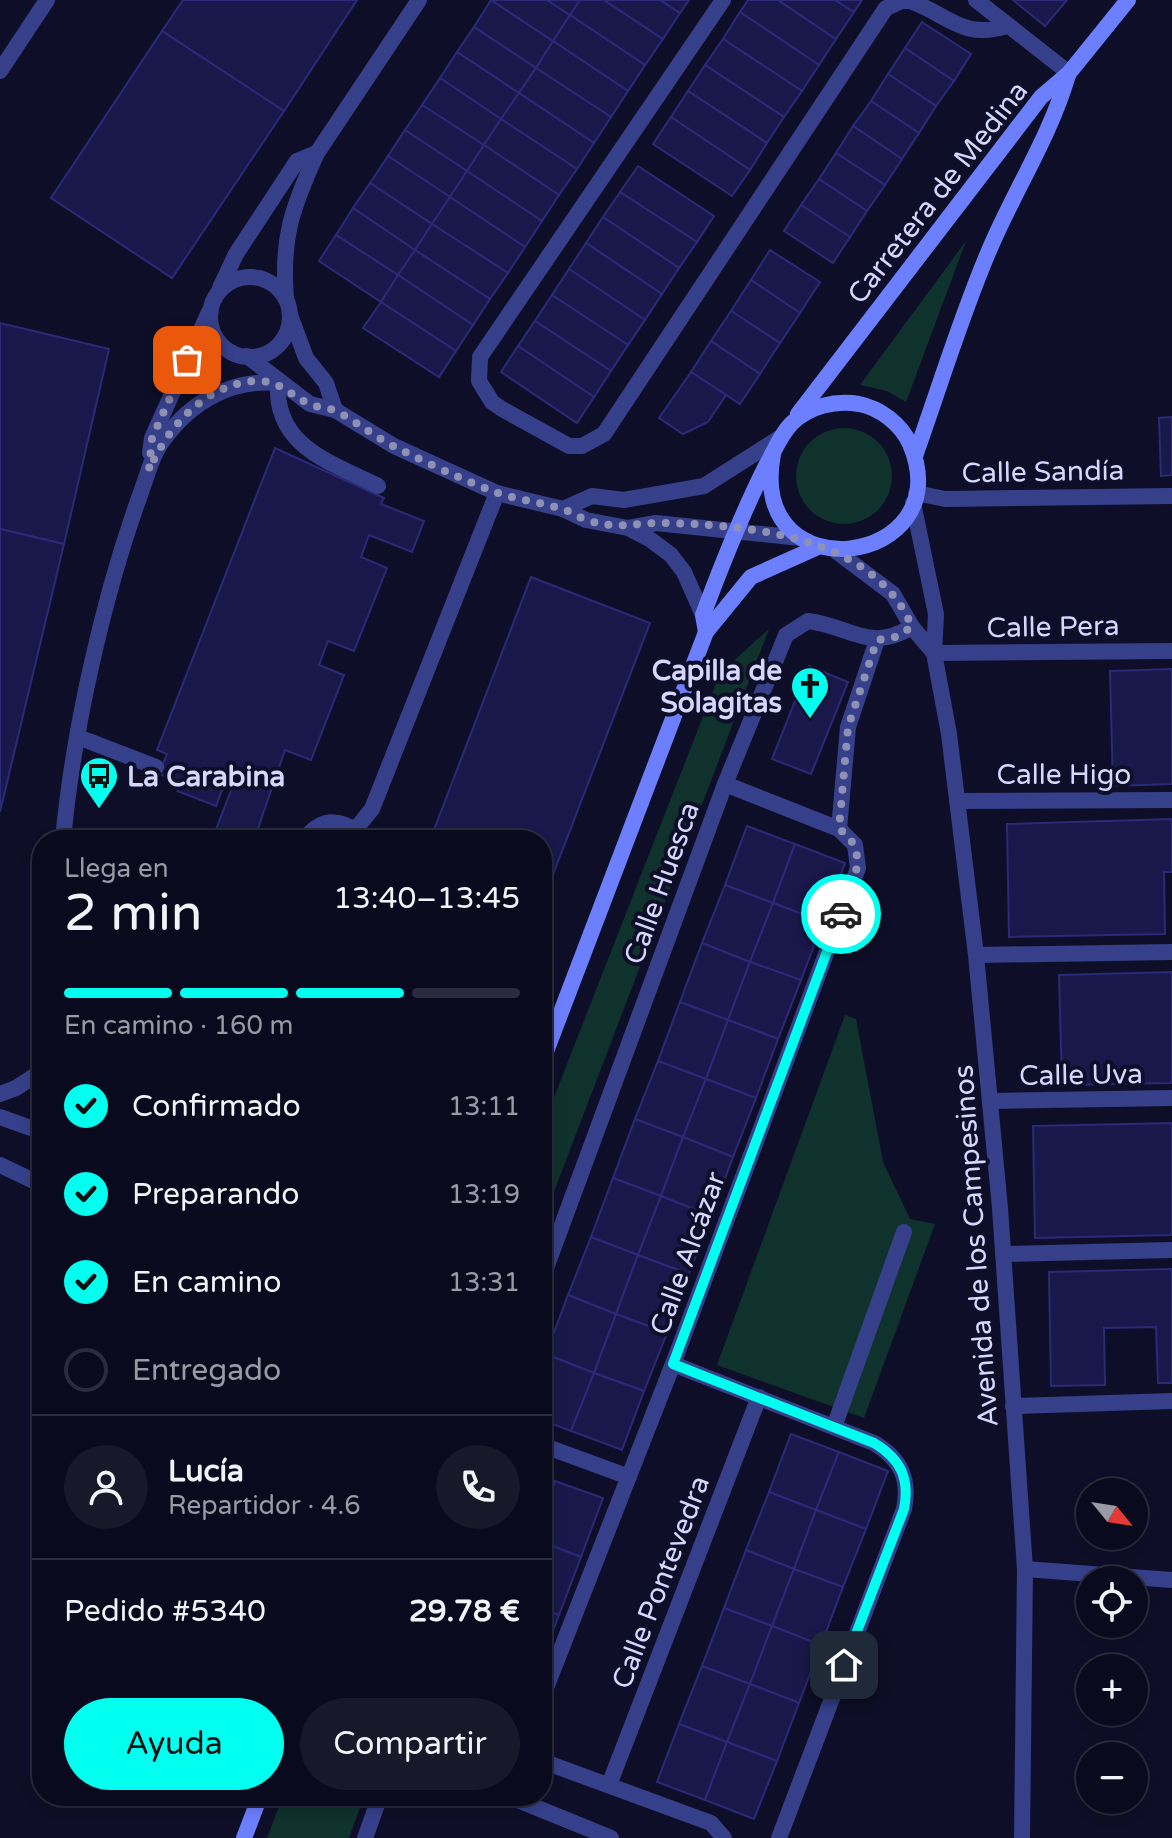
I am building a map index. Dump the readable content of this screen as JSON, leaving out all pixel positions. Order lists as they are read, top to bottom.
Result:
{
  "streets": {
    "main road": ["Carretera de Medina"],
    "street": [
      "Calle Sandía",
      "Calle Pera",
      "Calle Higo",
      "Calle Huesca",
      "Calle Uva",
      "Avenida de los Campesinos",
      "Calle Alcázar",
      "Calle Pontevedra"
    ]
  },
  "crossings": [
    ["Carretera de Medina", "Calle Sandía"],
    ["Carretera de Medina", "Avenida de los Campesinos"],
    ["Calle Sandía", "Avenida de los Campesinos"],
    ["Calle Pera", "Avenida de los Campesinos"],
    ["Calle Higo", "Avenida de los Campesinos"],
    ["Calle Uva", "Avenida de los Campesinos"]
  ],
  "places": {
    "church": ["Capilla de Solagitas"],
    "bus stop": ["La Carabina"]
  },
  "north": "bottom right",
  "page": {
    "heading": ["2 min", "Llega en", "13:40–13:45"],
    "panel": [
      "Lucía",
      "Repartidor · 4.6",
      "Pedido #5340",
      "29.78 €"
    ],
    "bar": "En camino · 160 m",
    "list": [
      ["Confirmado", "13:11"],
      ["Preparando", "13:19"],
      ["En camino", "13:31"],
      "Entregado"
    ],
    "map_buttons": ["+", "−"],
    "buttons": ["Ayuda", "Compartir"]
  }
}
